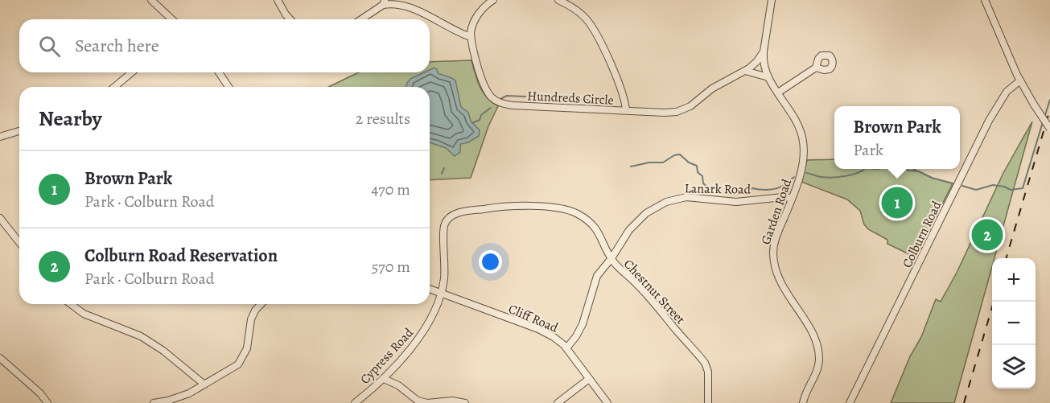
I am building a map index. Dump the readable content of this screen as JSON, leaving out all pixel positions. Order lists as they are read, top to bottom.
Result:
{
  "streets": {
    "street": [
      "Hundreds Circle",
      "Lanark Road",
      "Garden Road",
      "Colburn Road",
      "Chestnut Street",
      "Cliff Road",
      "Cypress Road"
    ]
  },
  "crossings": [
    ["Lanark Road", "Garden Road"],
    ["Lanark Road", "Chestnut Street"],
    ["Lanark Road", "Cypress Road"],
    ["Chestnut Street", "Cliff Road"],
    ["Chestnut Street", "Cypress Road"],
    ["Cliff Road", "Cypress Road"]
  ],
  "page": {
    "search": "Search here",
    "heading": ["Nearby", "2 results"],
    "popup": ["Brown Park", "Park"],
    "list": [
      {
        "mark": "1",
        "name": "Brown Park",
        "note": "Park · Colburn Road",
        "value": "470 m"
      },
      {
        "mark": "2",
        "name": "Colburn Road Reservation",
        "note": "Park · Colburn Road",
        "value": "570 m"
      }
    ],
    "pins": ["1", "2"],
    "map_buttons": ["+", "−"]
  }
}
